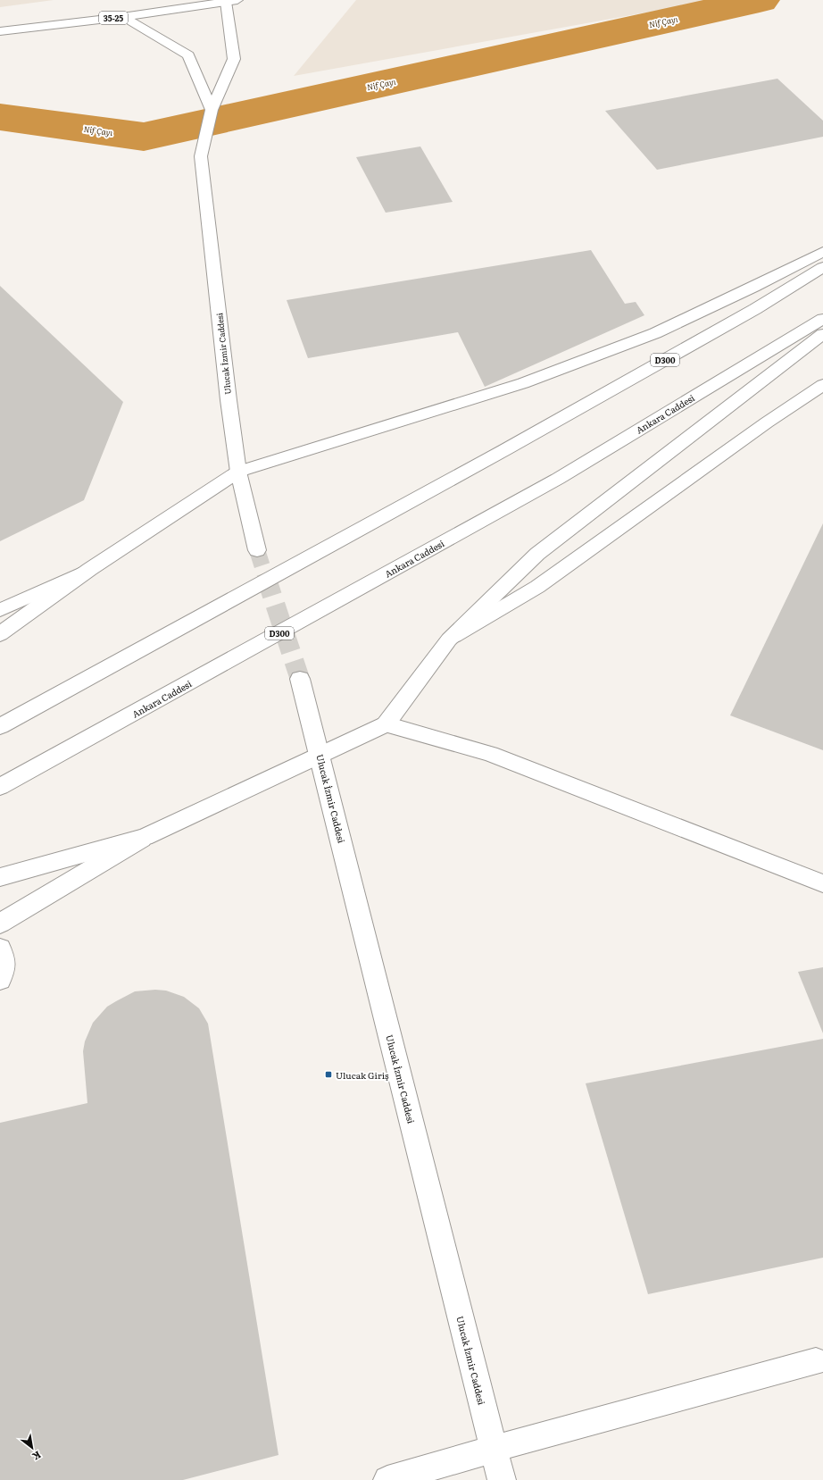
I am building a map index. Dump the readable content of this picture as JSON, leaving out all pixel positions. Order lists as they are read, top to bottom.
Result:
{
  "streets": {
    "main road": [
      "35-25",
      "Ulucak İzmir Caddesi",
      "D300",
      "Ankara Caddesi"
    ]
  },
  "crossings": [
    ["35-25", "Ulucak İzmir Caddesi"]
  ],
  "water": ["Nif Çayı"],
  "places": {
    "transit": ["Ulucak Giriş"]
  },
  "north": "bottom right"
}
